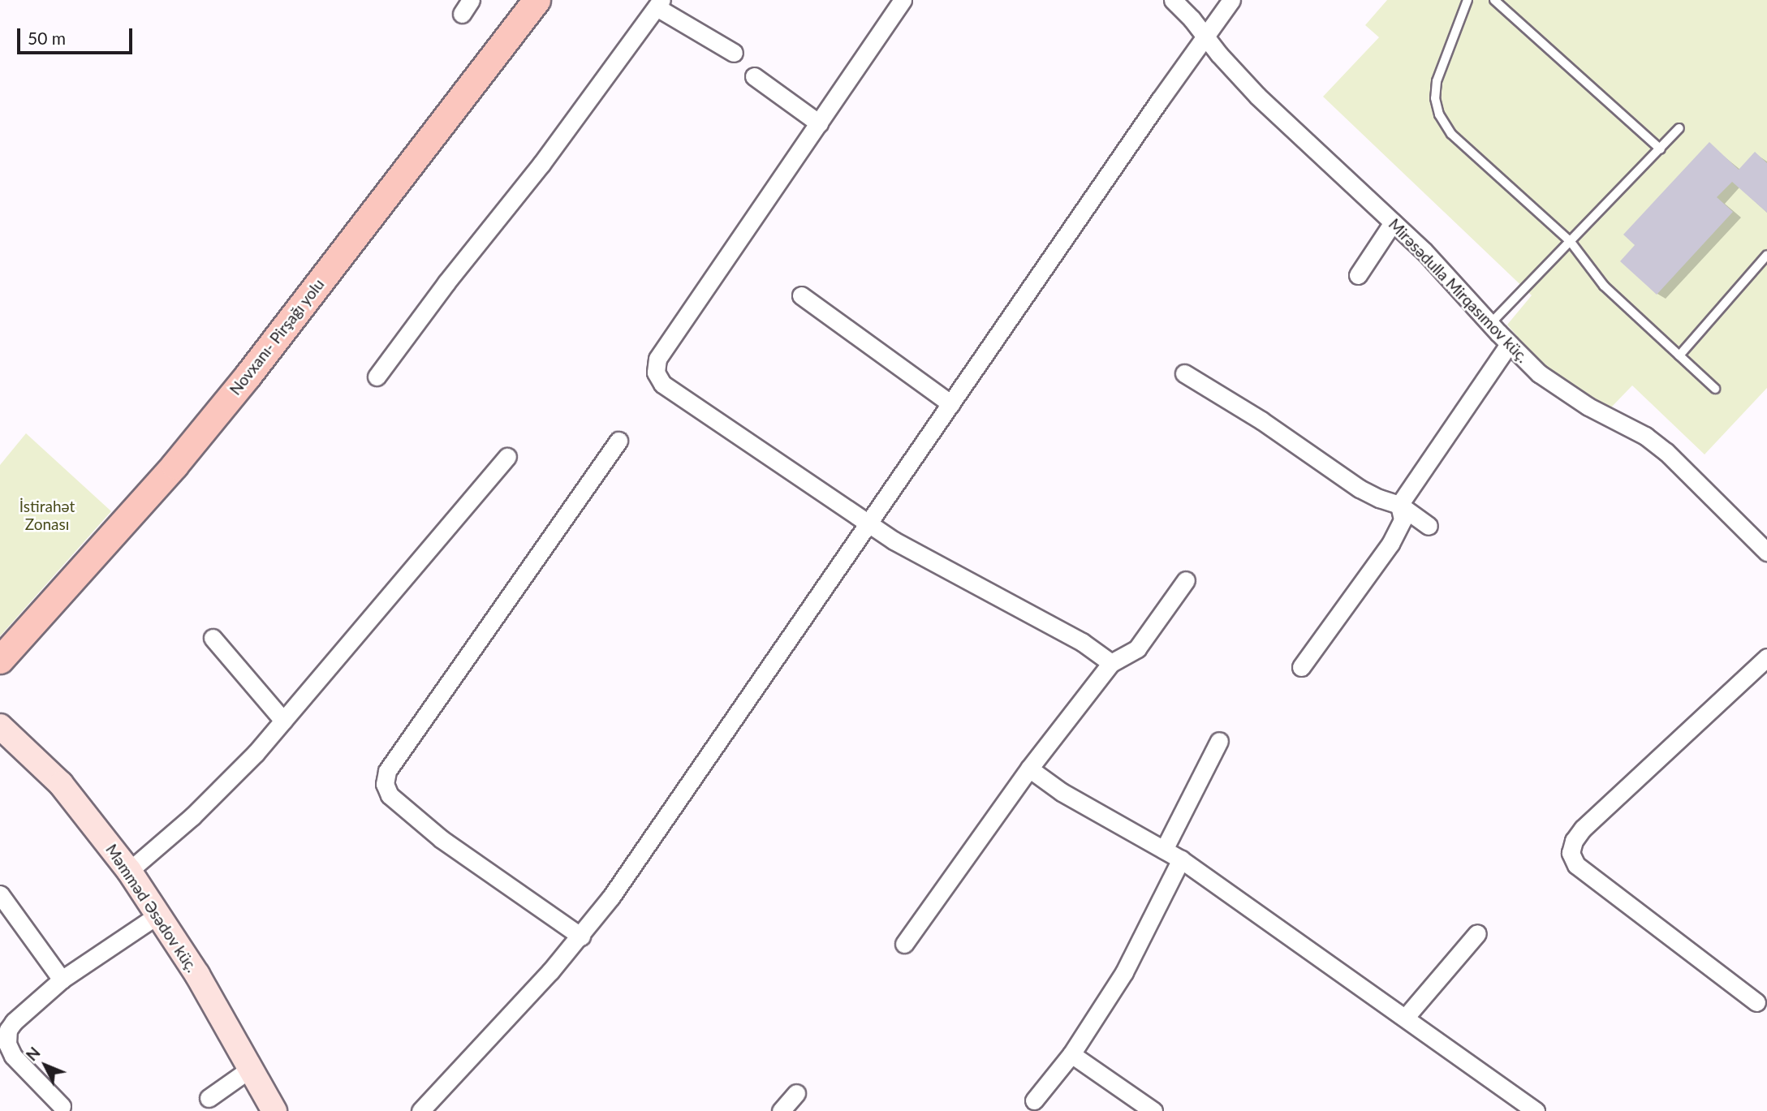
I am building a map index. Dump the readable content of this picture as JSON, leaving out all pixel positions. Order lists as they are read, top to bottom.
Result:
{
  "streets": {
    "main road": ["Novxanı- Pirşağı yolu"],
    "street": ["Mirəsədulla Mirqasımov küç.", "Məmməd Əsədov küç."]
  },
  "parks": ["İstirahət Zonası"],
  "scale_bar": "50 m",
  "north": "top left"
}
